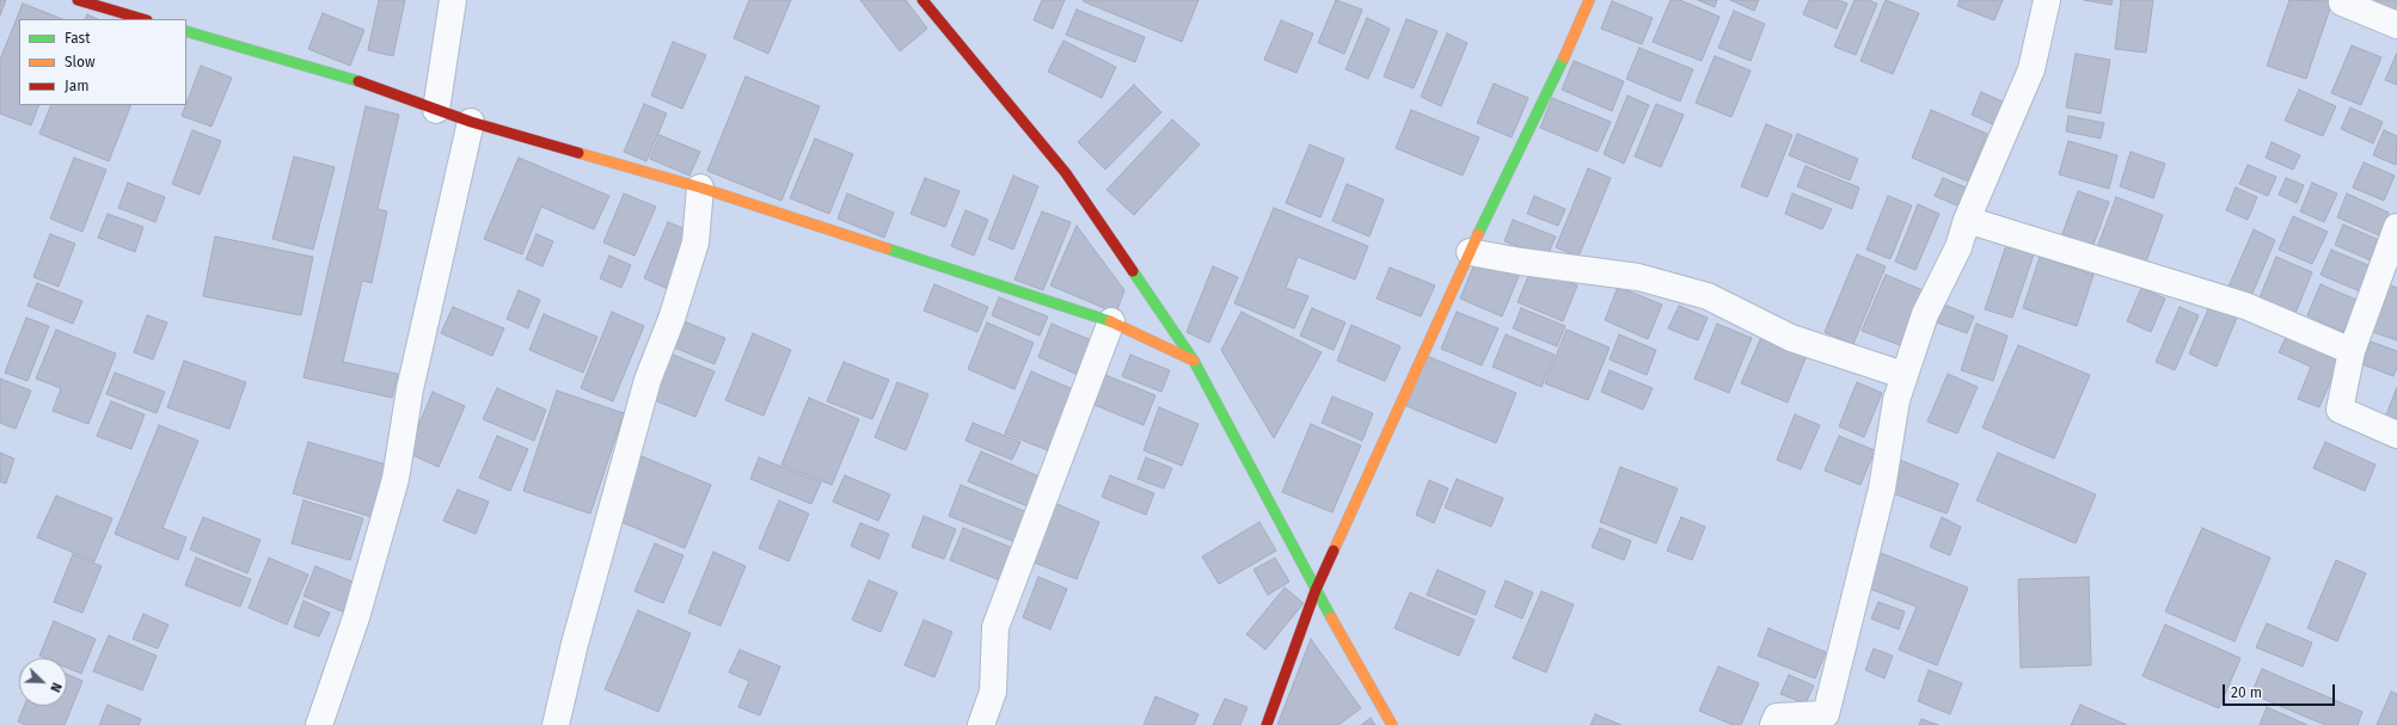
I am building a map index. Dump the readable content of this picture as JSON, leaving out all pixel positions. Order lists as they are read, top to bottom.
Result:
{
  "legend": ["Fast", "Slow", "Jam"],
  "scale_bar": "20 m",
  "north": "bottom right"
}
